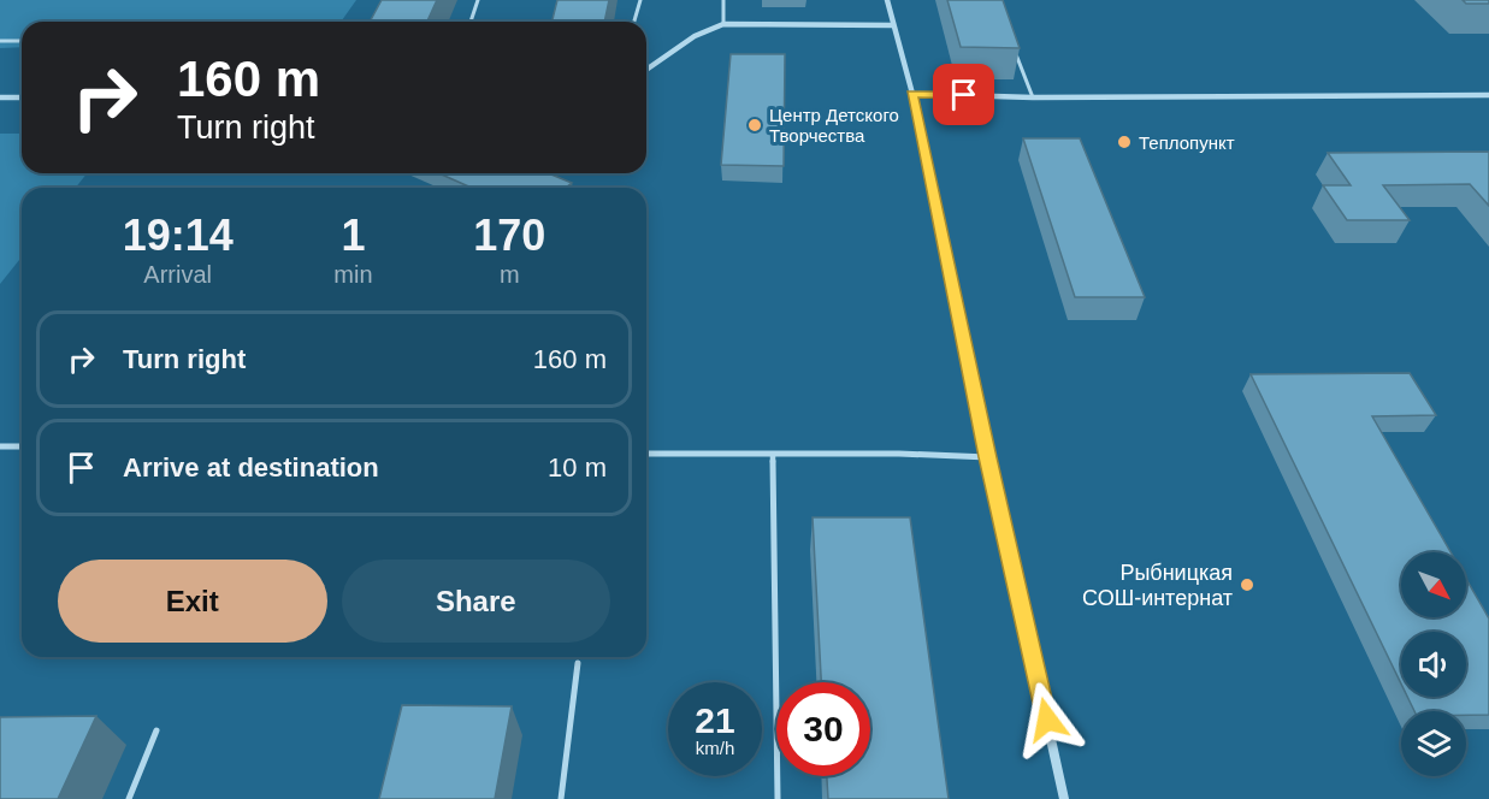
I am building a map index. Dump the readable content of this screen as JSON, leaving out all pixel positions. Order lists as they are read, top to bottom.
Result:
{
  "places": ["Центр Детского Творчества", "Теплопункт", "Рыбницкая СОШ-интернат"],
  "north": "bottom right",
  "page": {
    "turn": ["160 m", "Turn right"],
    "eta": [
      "19:14",
      "Arrival",
      "1",
      "min",
      "170",
      "m"
    ],
    "list": [
      {
        "name": "Turn right",
        "value": "160 m"
      },
      {
        "name": "Arrive at destination",
        "value": "10 m"
      }
    ],
    "buttons": ["Exit", "Share"],
    "speed": "21 km/h",
    "limit": "30"
  }
}
